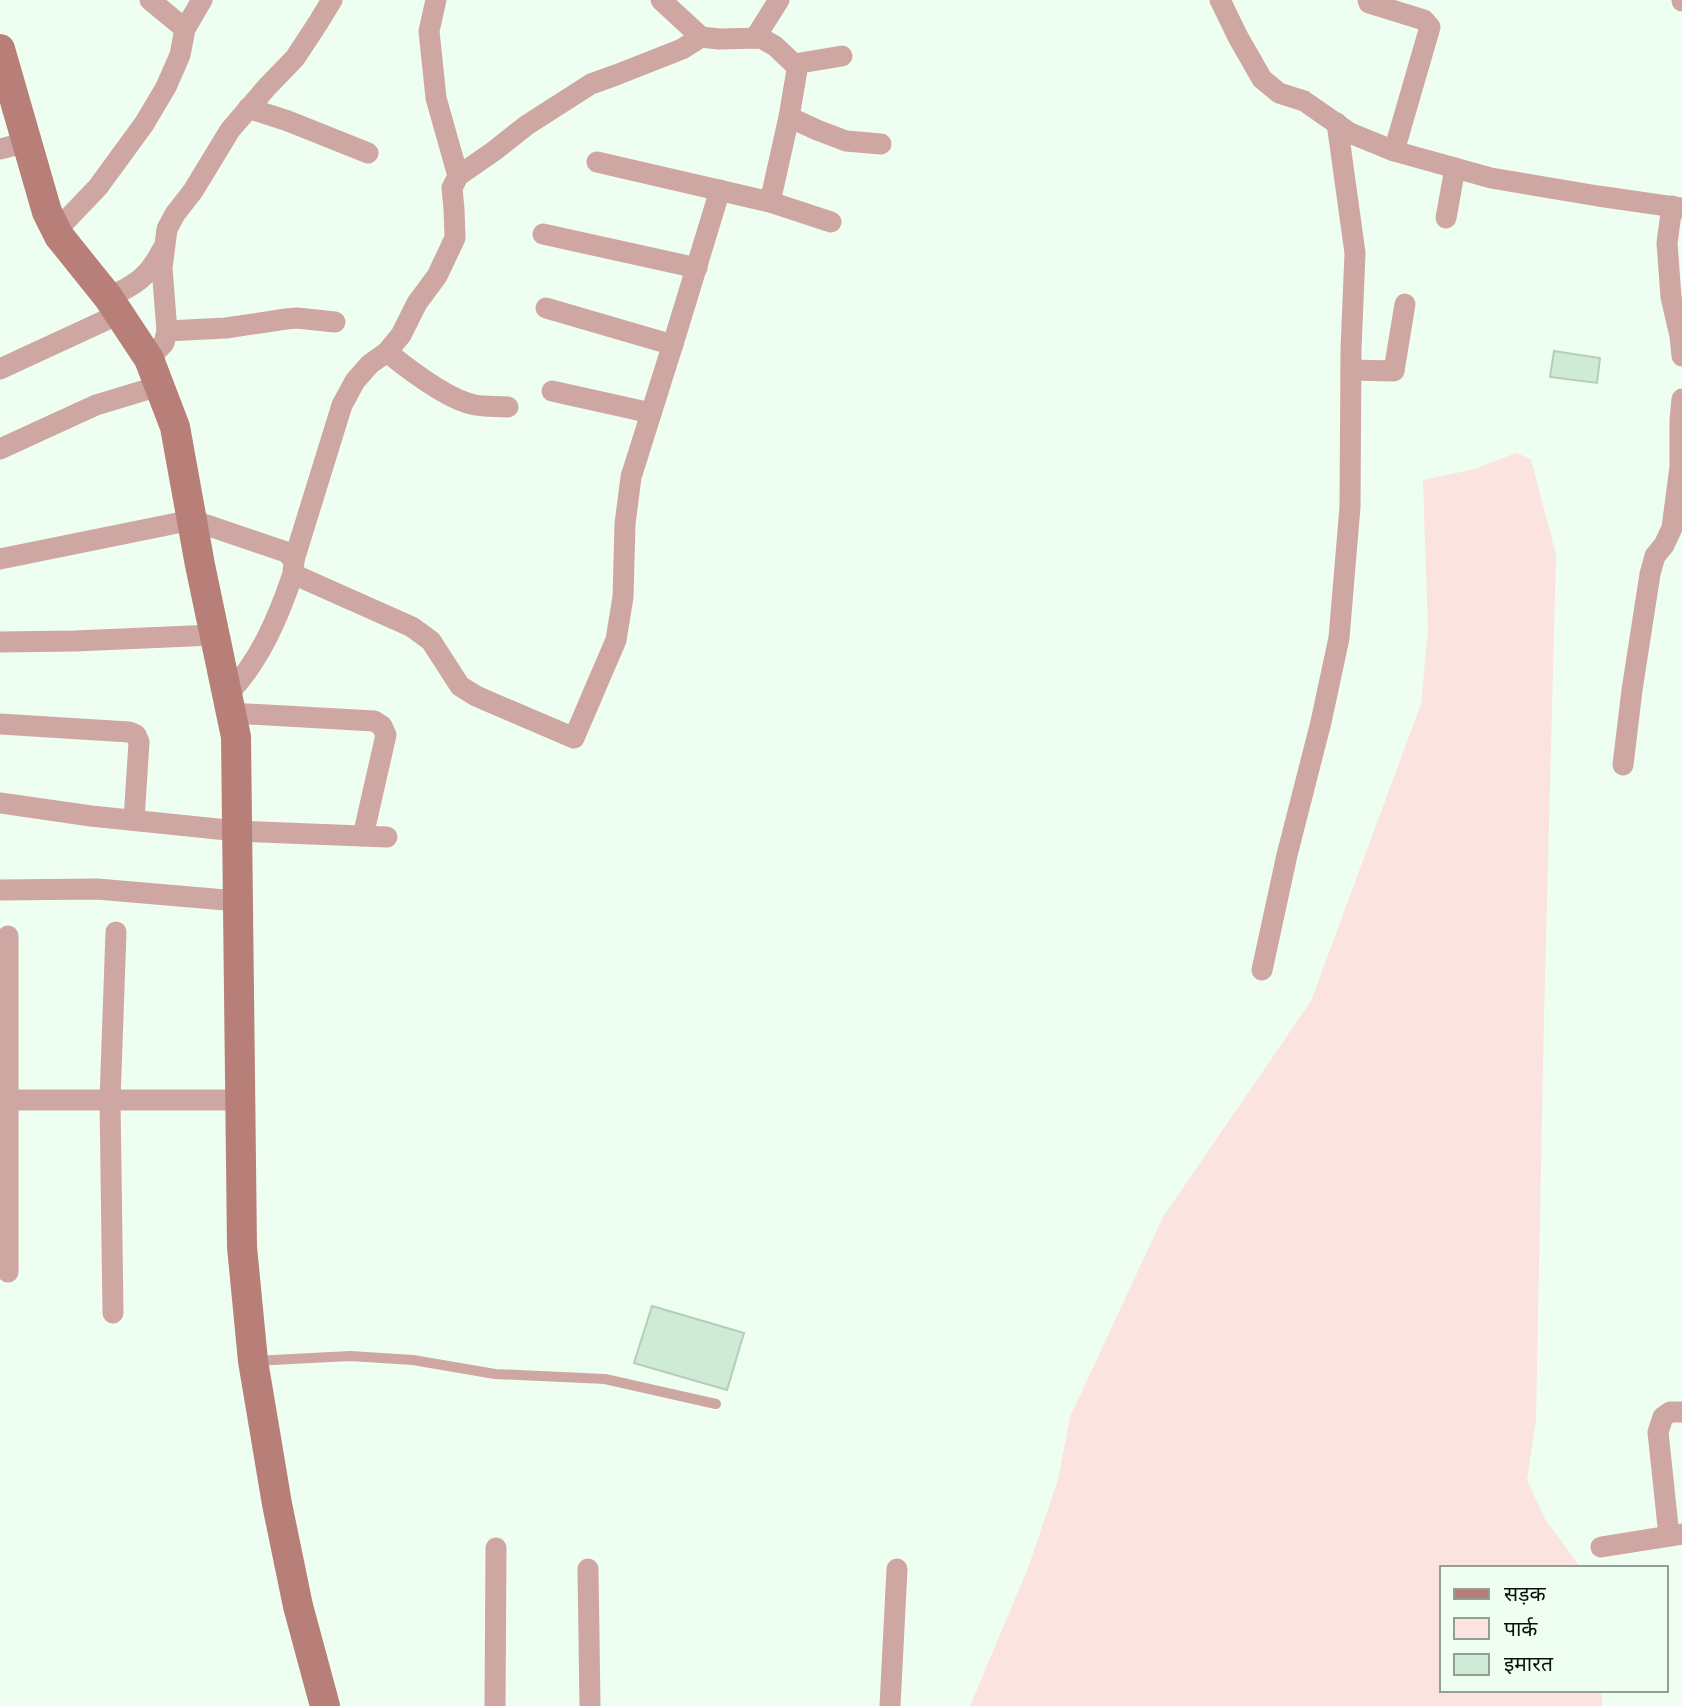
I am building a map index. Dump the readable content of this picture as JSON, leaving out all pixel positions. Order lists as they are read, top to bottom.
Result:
{
  "legend": ["सड़क", "पार्क", "इमारत"]
}
